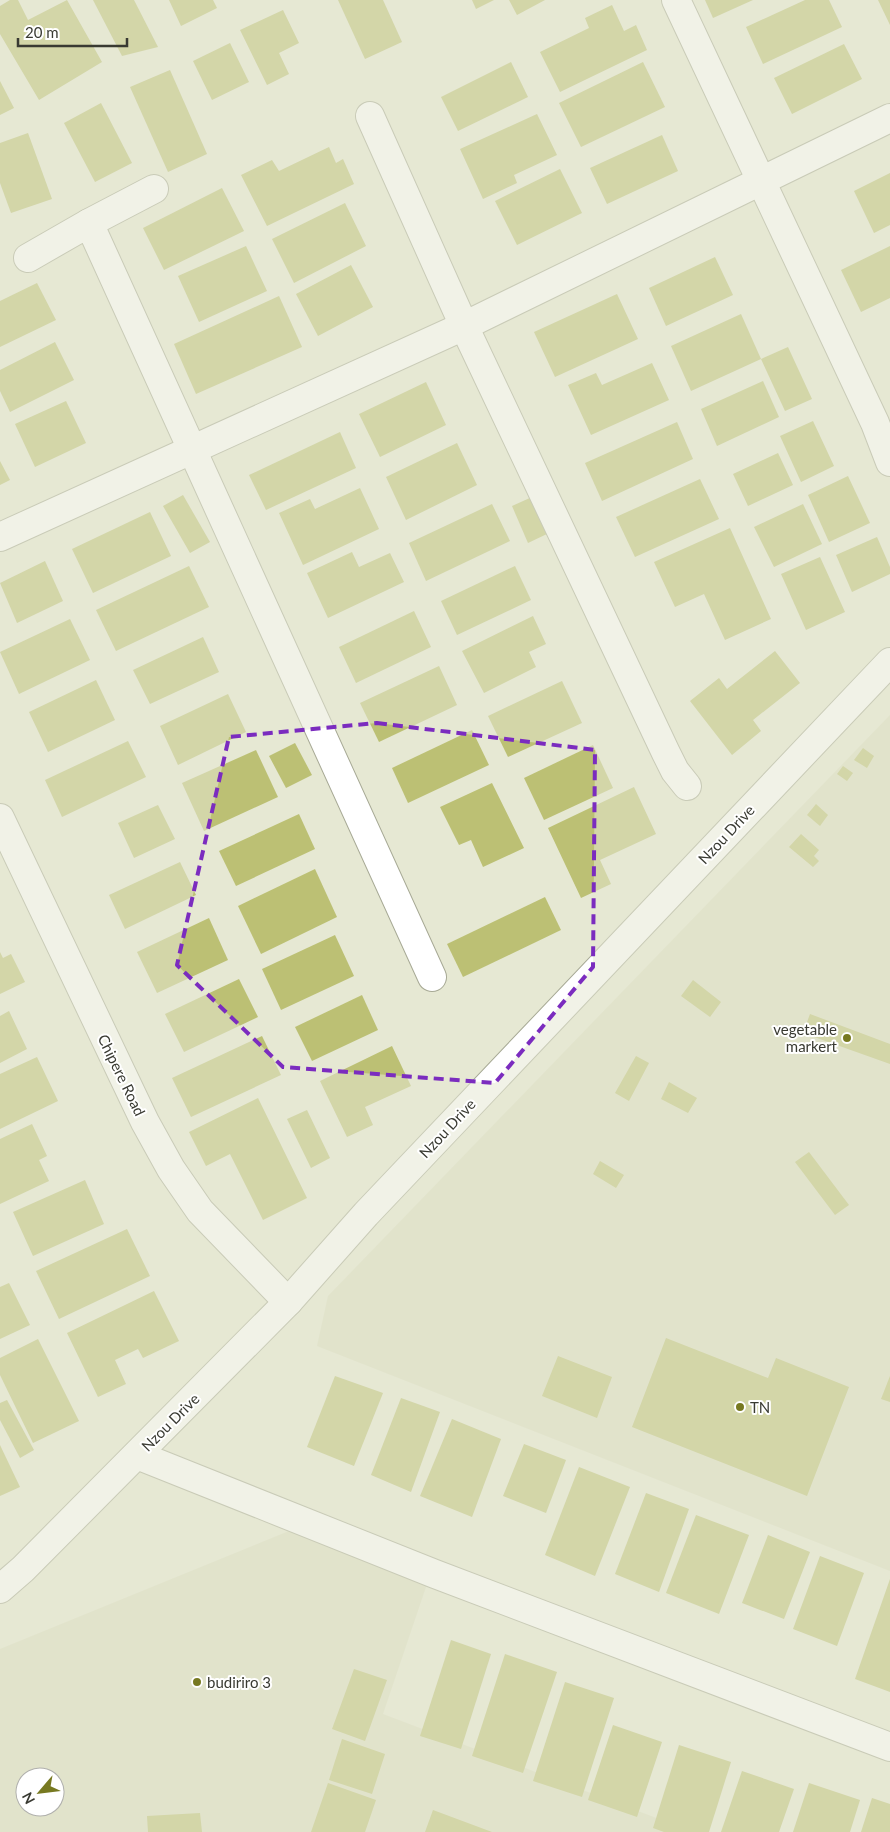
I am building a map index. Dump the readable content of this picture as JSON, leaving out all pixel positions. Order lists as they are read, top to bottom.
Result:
{
  "streets": {
    "street": ["Nzou Drive", "Chipere Road"]
  },
  "crossings": [
    ["Nzou Drive", "Chipere Road"]
  ],
  "places": ["vegetable markert", "TN", "budiriro 3"],
  "scale_bar": "20 m",
  "north": "bottom left"
}
